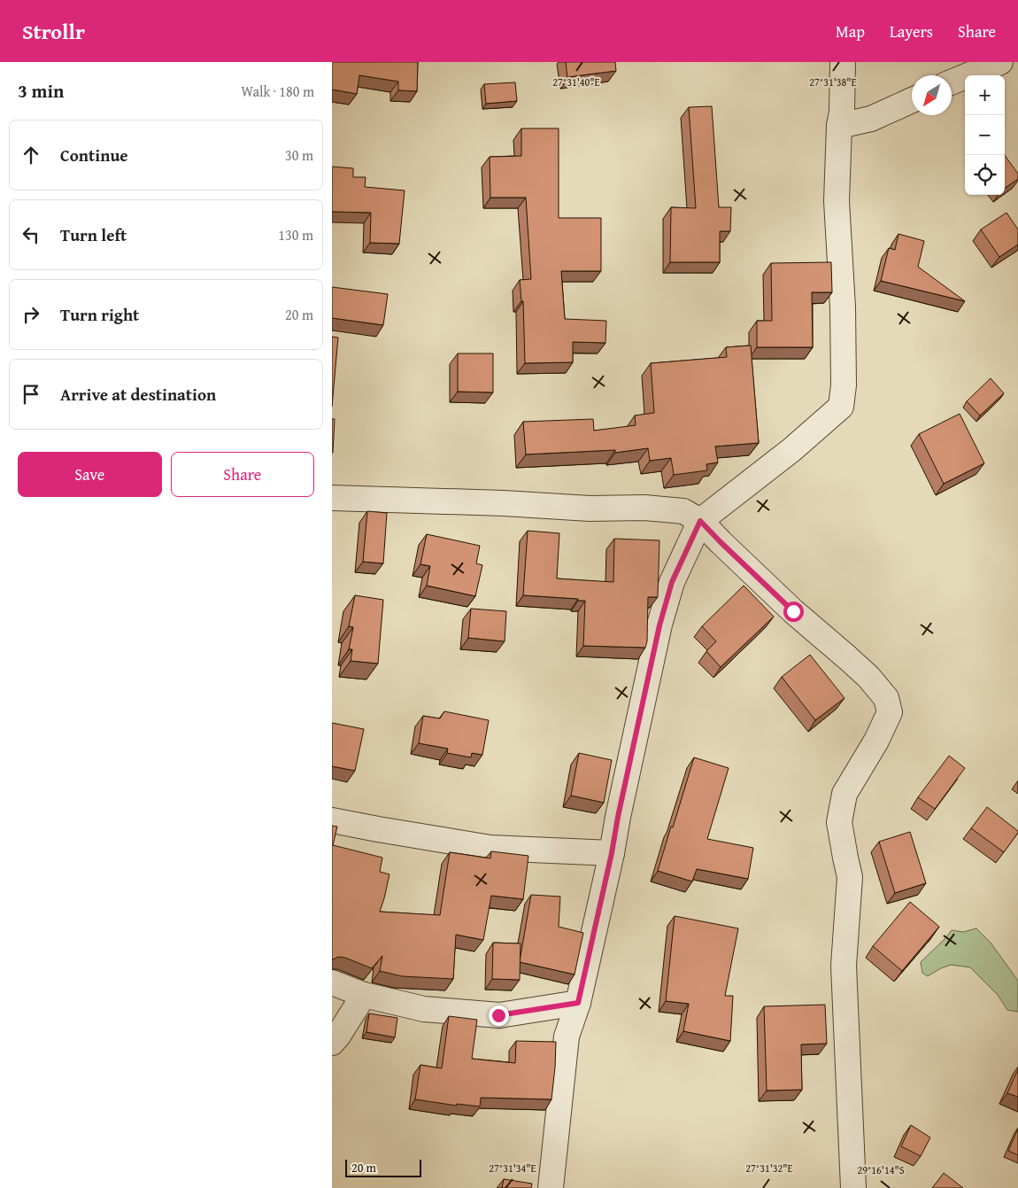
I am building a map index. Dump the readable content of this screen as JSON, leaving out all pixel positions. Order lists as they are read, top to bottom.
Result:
{
  "scale_bar": "20 m",
  "north": "bottom left",
  "page": {
    "header": "Strollr",
    "nav": ["Map", "Layers", "Share"],
    "heading": ["3 min", "Walk · 180 m"],
    "map_buttons": ["+", "−"],
    "list": [
      ["Continue", "30 m"],
      ["Turn left", "130 m"],
      ["Turn right", "20 m"],
      "Arrive at destination"
    ],
    "buttons": ["Save", "Share"],
    "scale": "20 m"
  },
  "coordinates": [
    "27°31'40\"E",
    "27°31'38\"E",
    "27°31'34\"E",
    "27°31'32\"E",
    "29°16'14\"S"
  ]
}
